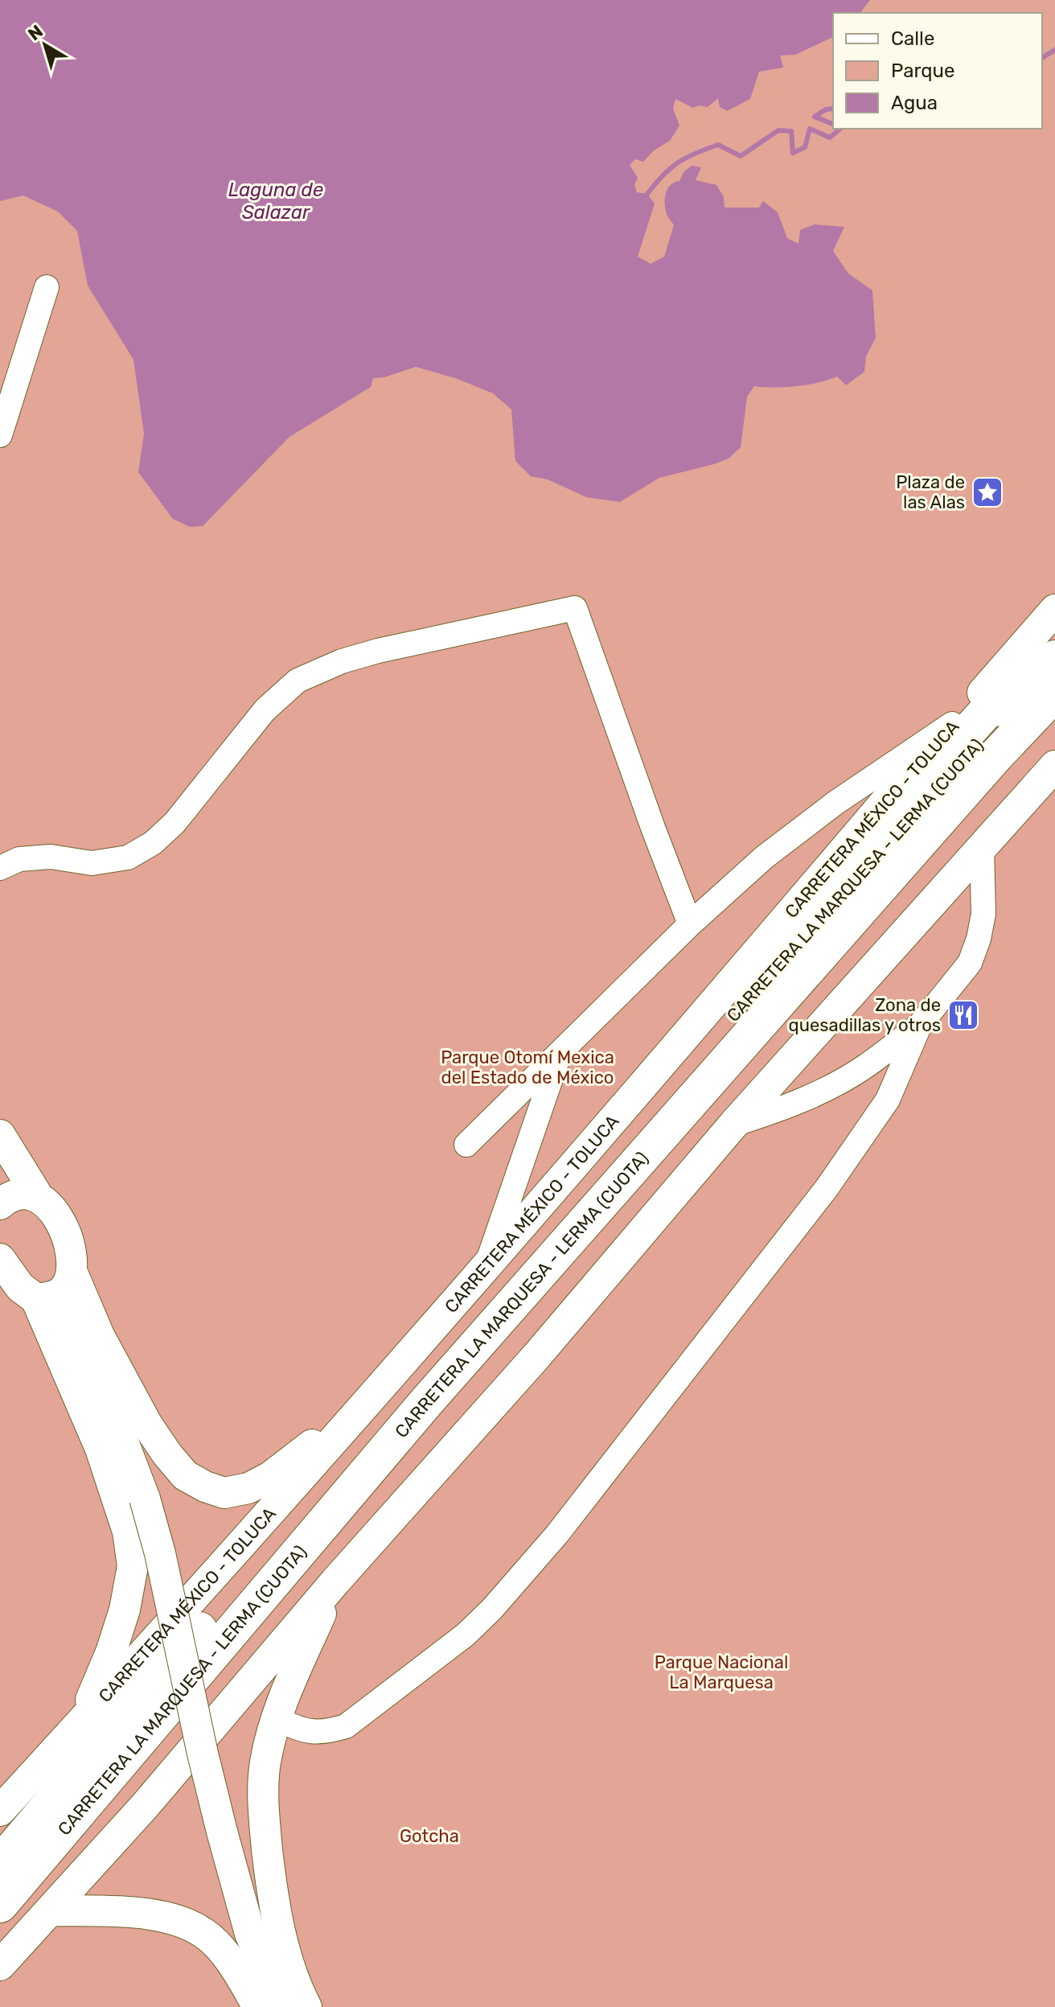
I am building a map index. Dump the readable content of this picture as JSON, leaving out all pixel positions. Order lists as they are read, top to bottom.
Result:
{
  "streets": {
    "highway": ["CARRETERA LA MARQUESA - LERMA (CUOTA)"],
    "main road": ["CARRETERA MÉXICO - TOLUCA"]
  },
  "water": ["Laguna de Salazar"],
  "parks": ["Parque Otomí Mexica del Estado de México", "Parque Nacional La Marquesa", "Gotcha"],
  "places": {
    "place": ["Plaza de las Alas"],
    "restaurant": ["Zona de quesadillas y otros"]
  },
  "legend": ["Calle", "Parque", "Agua"],
  "north": "top left"
}
